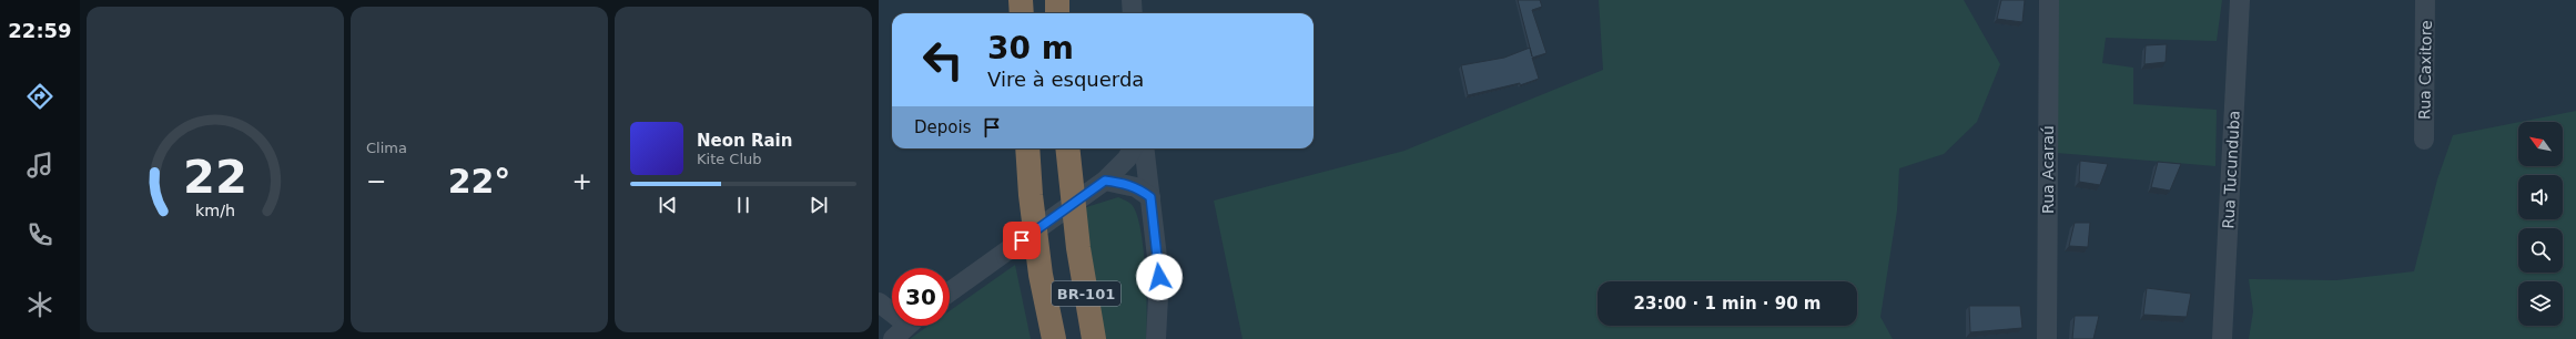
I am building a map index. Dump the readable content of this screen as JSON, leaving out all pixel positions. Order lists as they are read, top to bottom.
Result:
{
  "streets": {
    "highway": ["BR-101"],
    "street": ["Rua Caxitore", "Rua Acaraú", "Rua Tucunduba"]
  },
  "north": "top left",
  "page": {
    "tabs": "22:59",
    "tile": "Clima",
    "turn": ["30 m", "Vire à esquerda"],
    "then": "Depois",
    "song": ["Neon Rain", "Kite Club"],
    "heat": ["−", "22°", "+"],
    "limit": "30",
    "trip": "23:00 · 1 min · 90 m",
    "gauge": ["22", "km/h"]
  }
}
